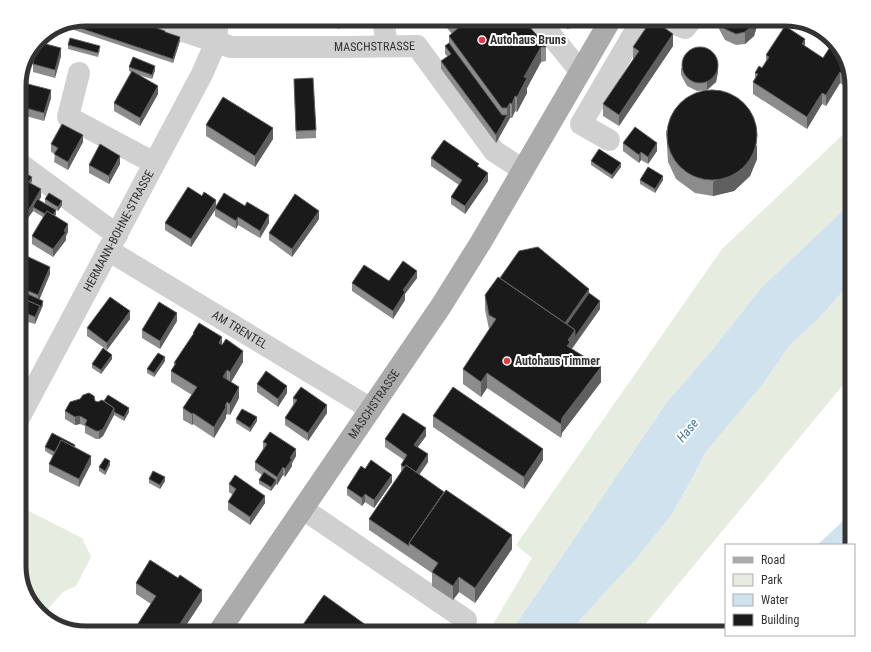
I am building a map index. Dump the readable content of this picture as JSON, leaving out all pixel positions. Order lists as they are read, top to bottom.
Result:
{
  "streets": {
    "main road": ["MASCHSTRASSE"],
    "street": ["HERMANN-BOHNE-STRASSE", "AM TRENTEL"]
  },
  "crossings": [
    ["MASCHSTRASSE", "HERMANN-BOHNE-STRASSE"],
    ["MASCHSTRASSE", "AM TRENTEL"],
    ["HERMANN-BOHNE-STRASSE", "AM TRENTEL"]
  ],
  "water": ["Hase"],
  "places": ["Autohaus Bruns", "Autohaus Timmer"],
  "legend": [
    "Road",
    "Park",
    "Water",
    "Building"
  ]
}
